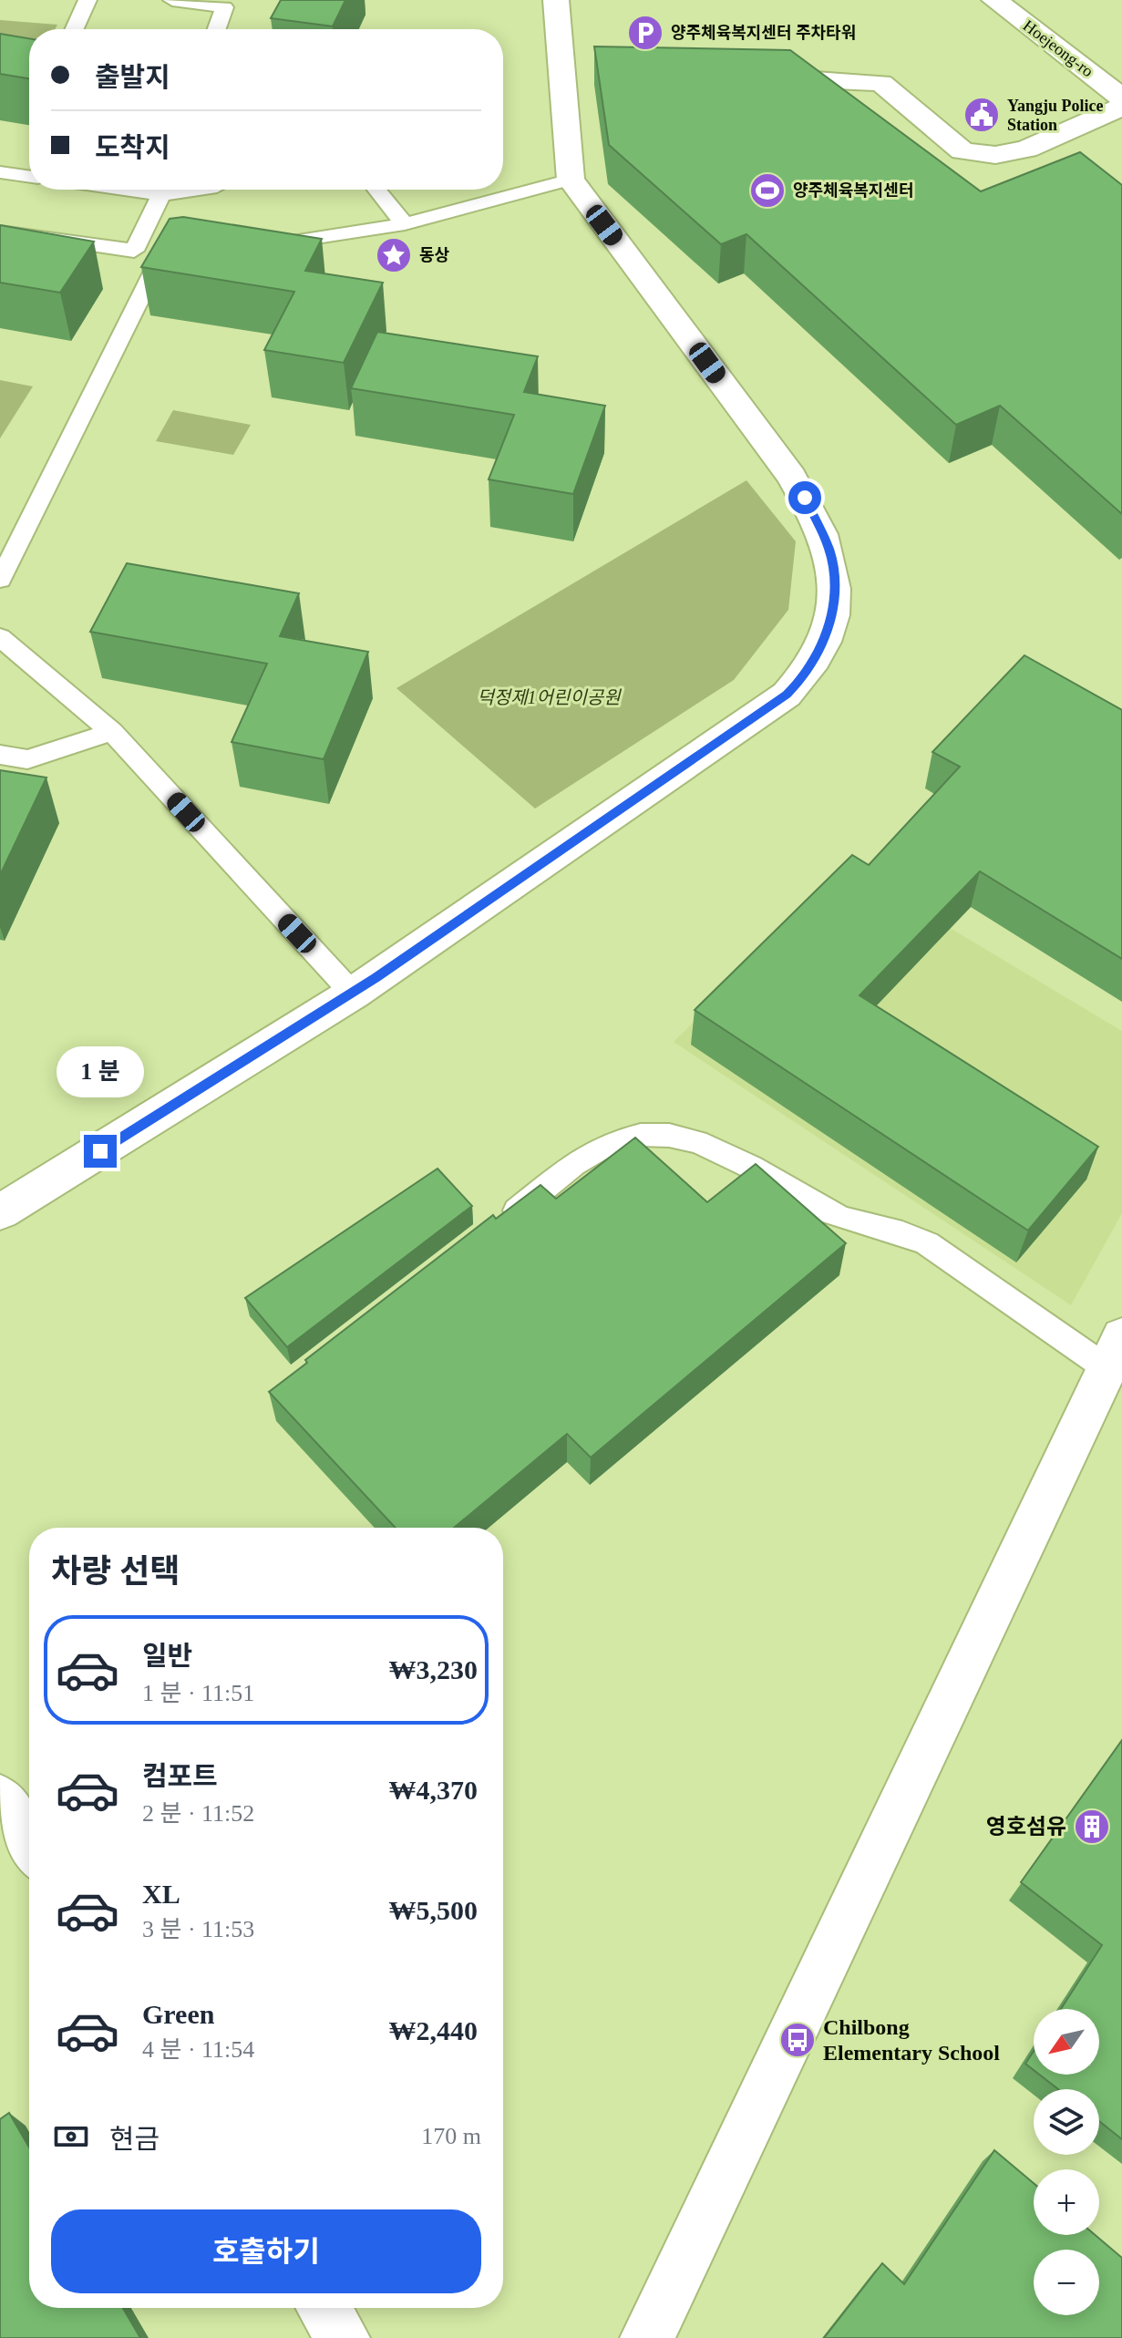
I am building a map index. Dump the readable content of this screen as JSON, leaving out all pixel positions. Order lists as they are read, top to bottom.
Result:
{
  "streets": {
    "street": ["Hoejeong-ro"]
  },
  "parks": ["덕정제1어린이공원"],
  "places": {
    "parking": ["양주체육복지센터 주차타워"],
    "public building": ["Yangju Police Station"],
    "sports": ["양주체육복지센터"],
    "place": ["동상"],
    "building": ["영호섬유"],
    "bus stop": ["Chilbong Elementary School"]
  },
  "north": "bottom left",
  "page": {
    "banner": ["출발지", "도착지"],
    "bubble": "1 분",
    "heading": "차량 선택",
    "list": [
      {
        "name": "일반",
        "note": "1 분 · 11:51",
        "value": "₩3,230"
      },
      {
        "name": "컴포트",
        "note": "2 분 · 11:52",
        "value": "₩4,370"
      },
      {
        "name": "XL",
        "note": "3 분 · 11:53",
        "value": "₩5,500"
      },
      {
        "name": "Green",
        "note": "4 분 · 11:54",
        "value": "₩2,440"
      }
    ],
    "map_buttons": ["+", "−"],
    "pay": ["현금", "170 m"],
    "buttons": "호출하기"
  }
}
